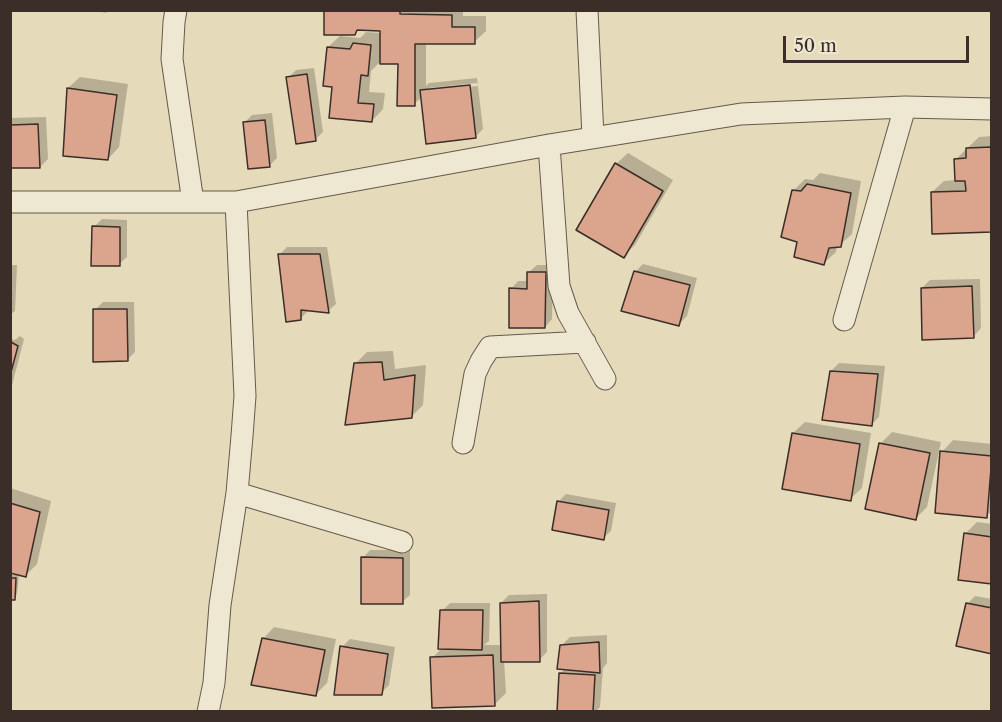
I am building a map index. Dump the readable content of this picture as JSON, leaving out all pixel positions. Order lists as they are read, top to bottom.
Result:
{
  "scale_bar": "50 m"
}
